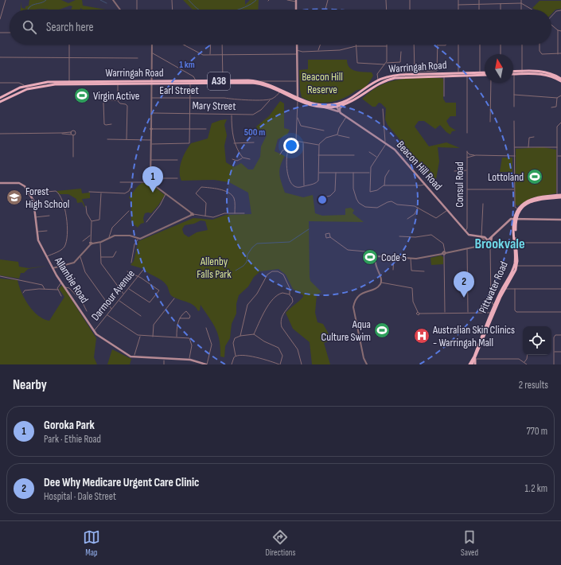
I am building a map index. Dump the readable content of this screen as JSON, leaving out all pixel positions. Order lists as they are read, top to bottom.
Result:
{
  "streets": {
    "highway": ["Warringah Road", "A38", "Pittwater Road"],
    "main road": ["Beacon Hill Road", "Allambie Road"],
    "street": [
      "Earl Street",
      "Mary Street",
      "Consul Road",
      "Darmour Avenue"
    ]
  },
  "crossings": [
    ["Warringah Road", "Beacon Hill Road"],
    ["Earl Street", "Mary Street"],
    ["Beacon Hill Road", "Consul Road"],
    ["Allambie Road", "Darmour Avenue"]
  ],
  "districts": ["Brookvale"],
  "parks": ["Beacon Hill Reserve", "Allenby Falls Park"],
  "places": {
    "sports": [
      "Virgin Active",
      "Lottoland",
      "Code 5",
      "Aqua Culture Swim"
    ],
    "school or university": ["Forest High School"],
    "hospital": ["Australian Skin Clinics - Warringah Mall"]
  },
  "north": "top",
  "page": {
    "search": "Search here",
    "pins": ["1", "2"],
    "heading": ["Nearby", "2 results"],
    "list": [
      {
        "mark": "1",
        "name": "Goroka Park",
        "note": "Park · Ethie Road",
        "value": "770 m"
      },
      {
        "mark": "2",
        "name": "Dee Why Medicare Urgent Care Clinic",
        "note": "Hospital · Dale Street",
        "value": "1.2 km"
      }
    ],
    "nav": ["Map", "Directions", "Saved"]
  },
  "rings": ["1 km", "500 m"]
}
